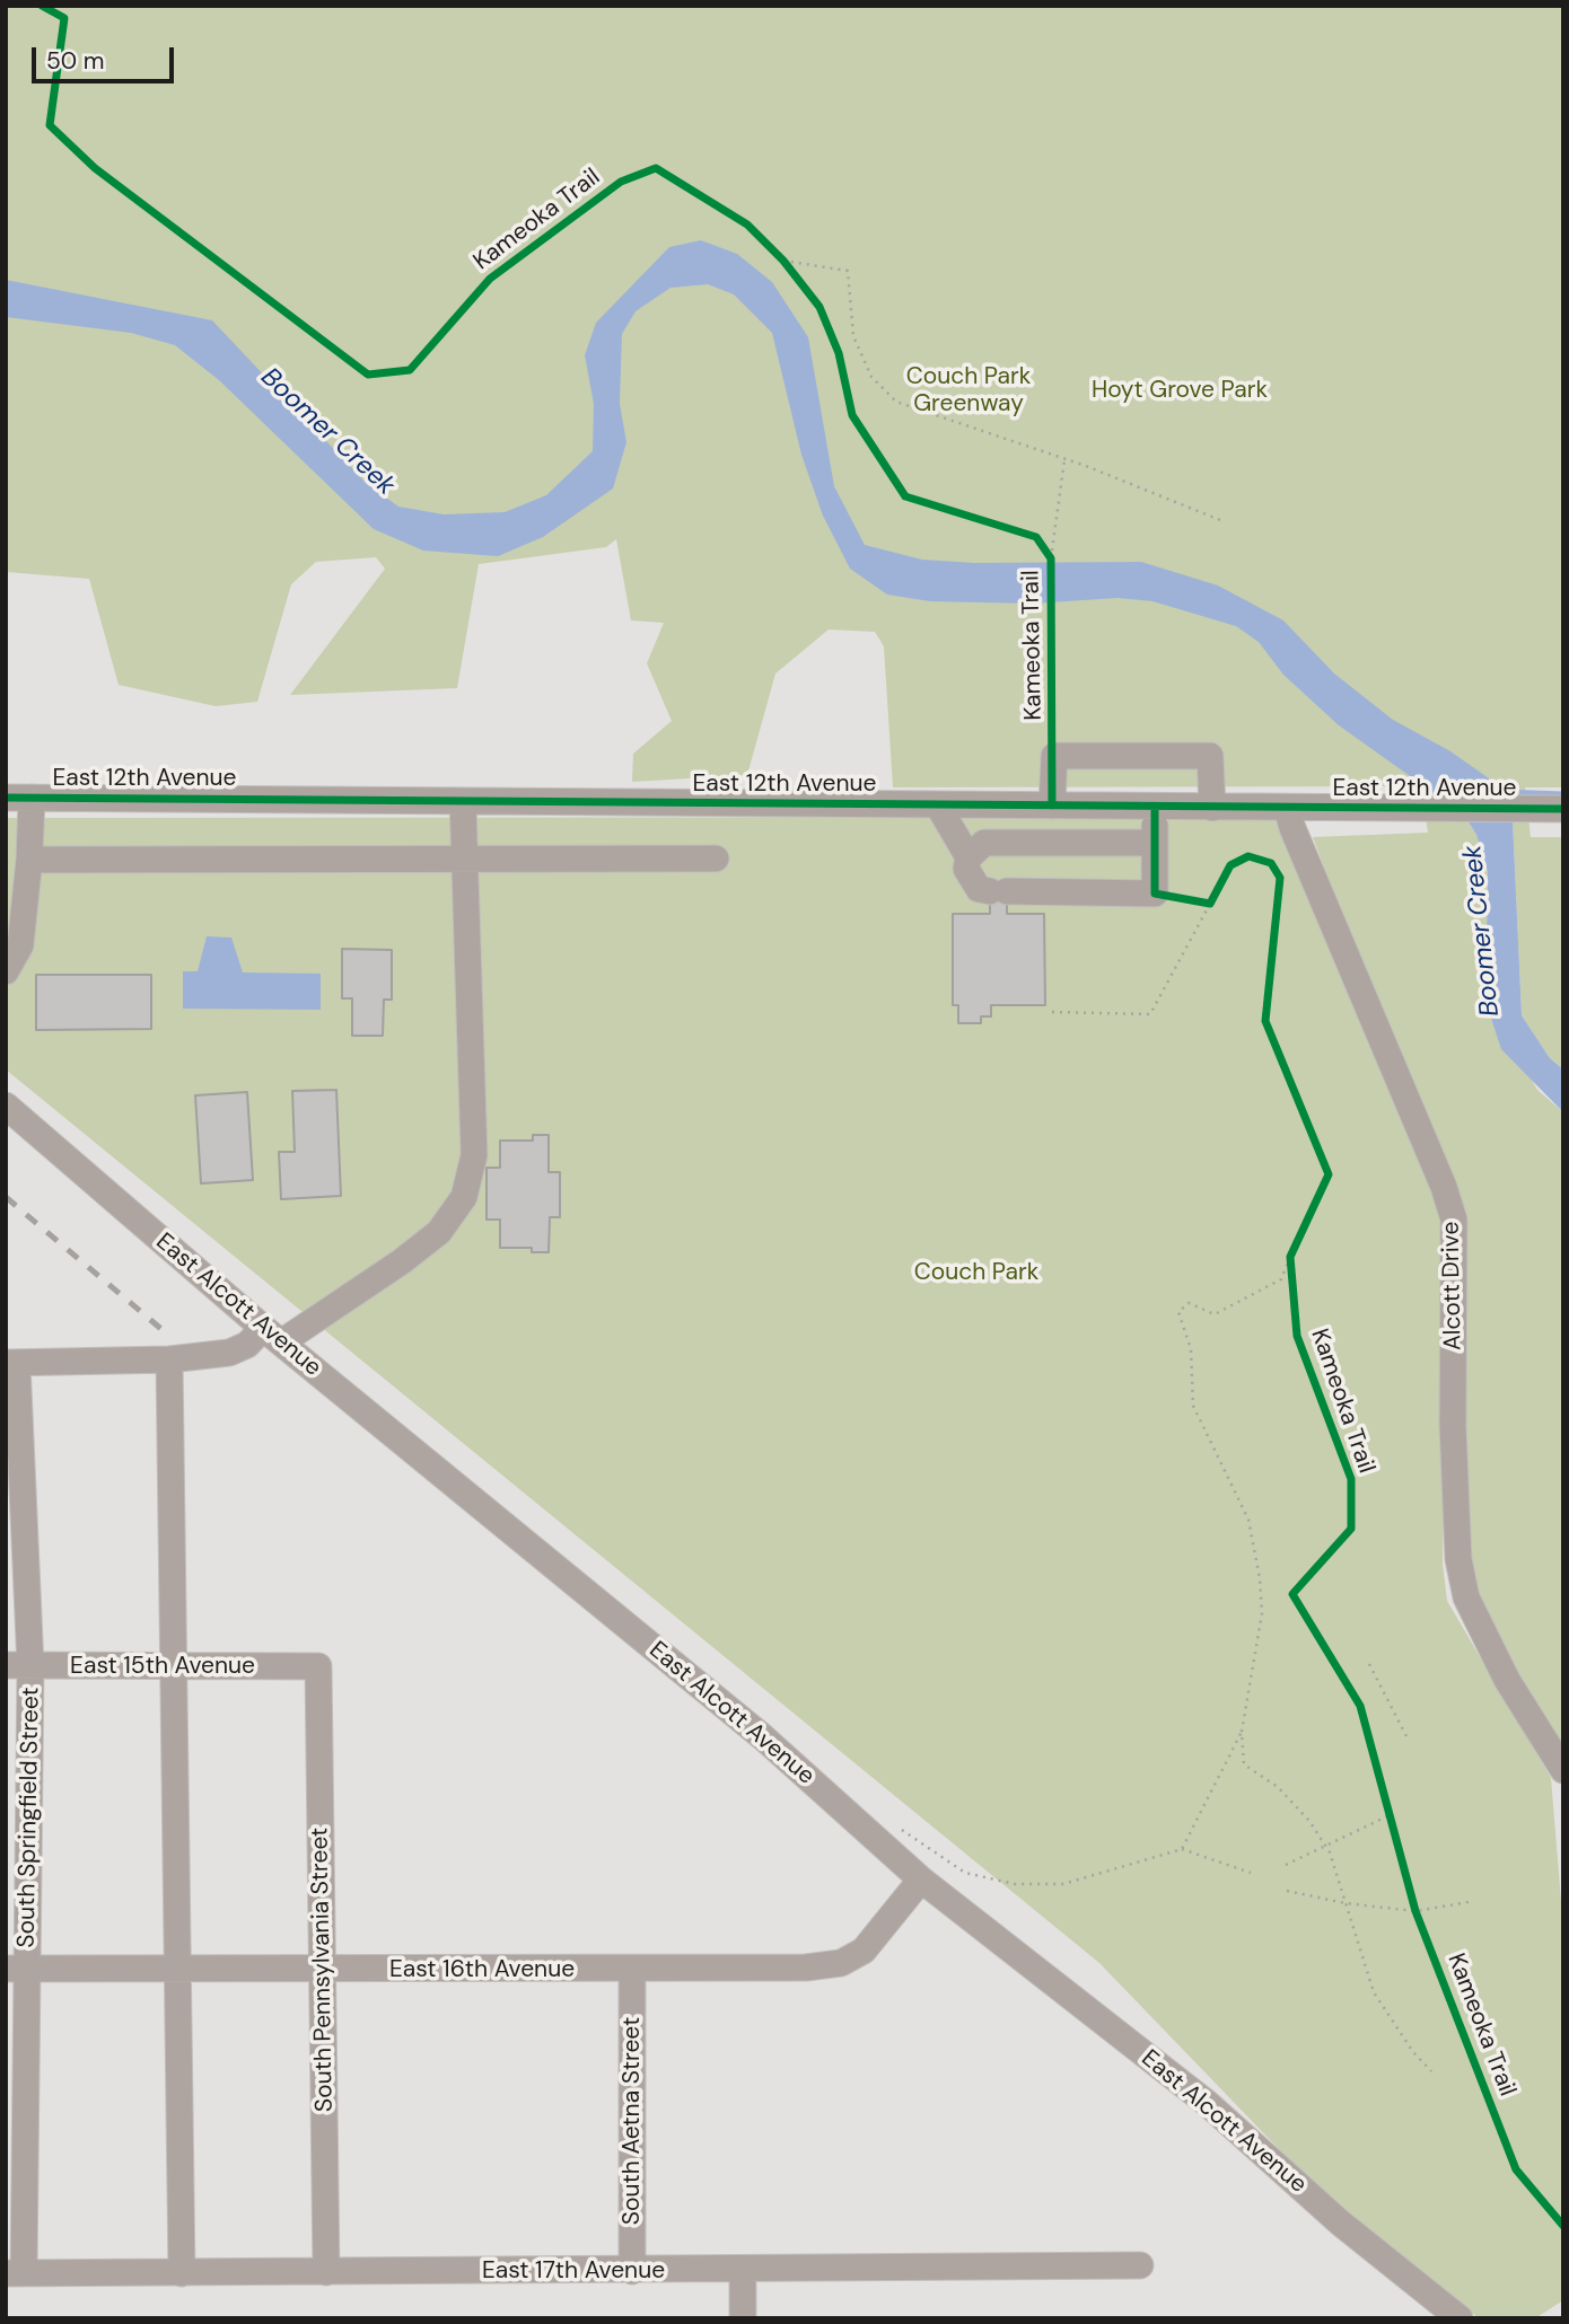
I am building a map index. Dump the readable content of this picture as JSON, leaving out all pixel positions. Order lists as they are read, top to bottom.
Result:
{
  "streets": {
    "street": [
      "East 12th Avenue",
      "Alcott Drive",
      "East Alcott Avenue",
      "East 15th Avenue",
      "South Springfield Street",
      "South Pennsylvania Street",
      "East 16th Avenue",
      "South Aetna Street",
      "East 17th Avenue"
    ],
    "cycle path": ["Kameoka Trail"]
  },
  "crossings": [
    ["East 12th Avenue", "Alcott Drive"],
    ["East Alcott Avenue", "East 16th Avenue"],
    ["East 15th Avenue", "South Springfield Street"],
    ["East 15th Avenue", "South Pennsylvania Street"],
    ["South Springfield Street", "East 16th Avenue"],
    ["South Springfield Street", "East 17th Avenue"],
    ["South Pennsylvania Street", "East 16th Avenue"],
    ["South Pennsylvania Street", "East 17th Avenue"],
    ["East 16th Avenue", "South Aetna Street"],
    ["South Aetna Street", "East 17th Avenue"]
  ],
  "water": ["Boomer Creek"],
  "parks": ["Couch Park Greenway", "Hoyt Grove Park", "Couch Park"],
  "scale_bar": "50 m"
}
